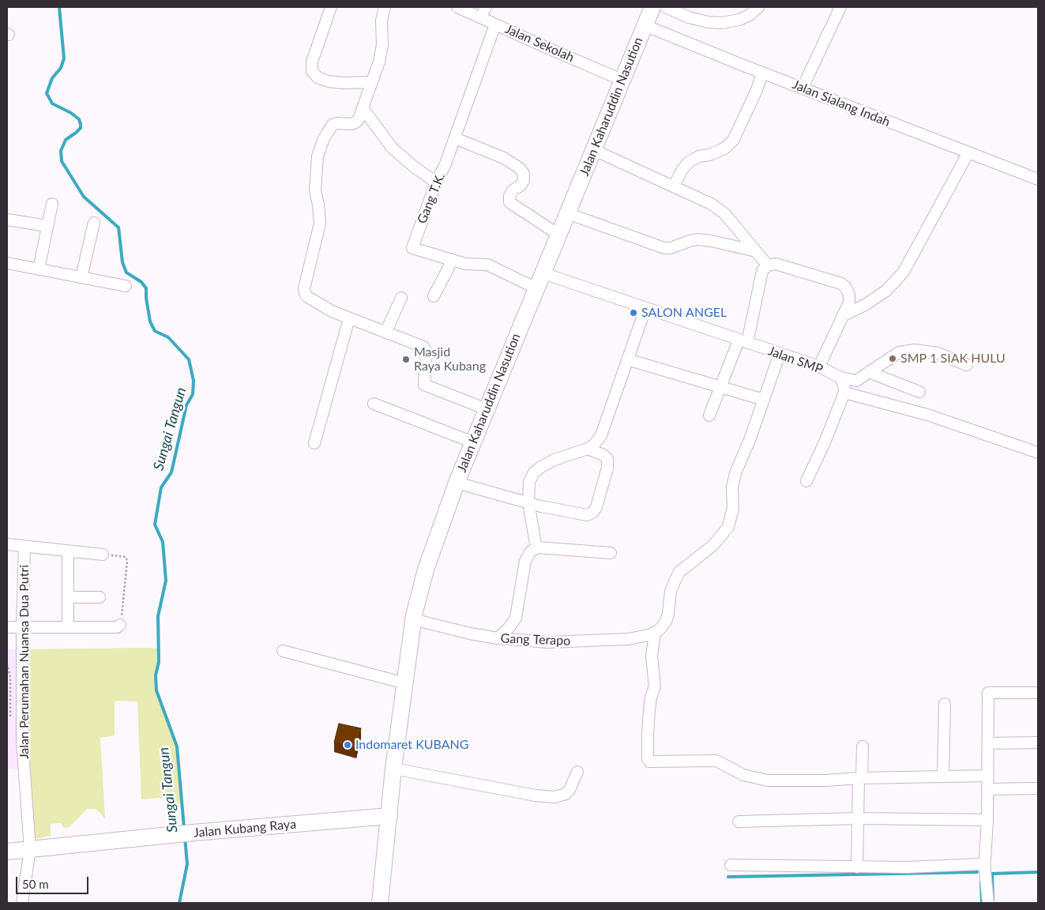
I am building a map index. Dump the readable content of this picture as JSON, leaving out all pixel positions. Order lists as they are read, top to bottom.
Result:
{
  "streets": {
    "highway": ["Jalan Kaharuddin Nasution", "Jalan Kubang Raya"],
    "street": [
      "Jalan Sekolah",
      "Jalan Sialang Indah",
      "Gang T.K.",
      "Jalan SMP",
      "Gang Terapo",
      "Jalan Perumahan Nuansa Dua Putri"
    ]
  },
  "crossings": [
    ["Jalan Sekolah", "Jalan Kaharuddin Nasution"],
    ["Jalan Sekolah", "Gang T.K."],
    ["Jalan Sialang Indah", "Jalan Kaharuddin Nasution"],
    ["Jalan Kaharuddin Nasution", "Gang T.K."],
    ["Jalan Kaharuddin Nasution", "Jalan SMP"],
    ["Jalan Kaharuddin Nasution", "Gang Terapo"],
    ["Jalan Kaharuddin Nasution", "Jalan Kubang Raya"],
    ["Jalan Perumahan Nuansa Dua Putri", "Jalan Kubang Raya"]
  ],
  "water": ["Sungai Tangun"],
  "places": [
    "SALON ANGEL",
    "SMP 1 SIAK HULU",
    "Masjid Raya Kubang",
    "Indomaret KUBANG"
  ],
  "scale_bar": "50 m"
}
